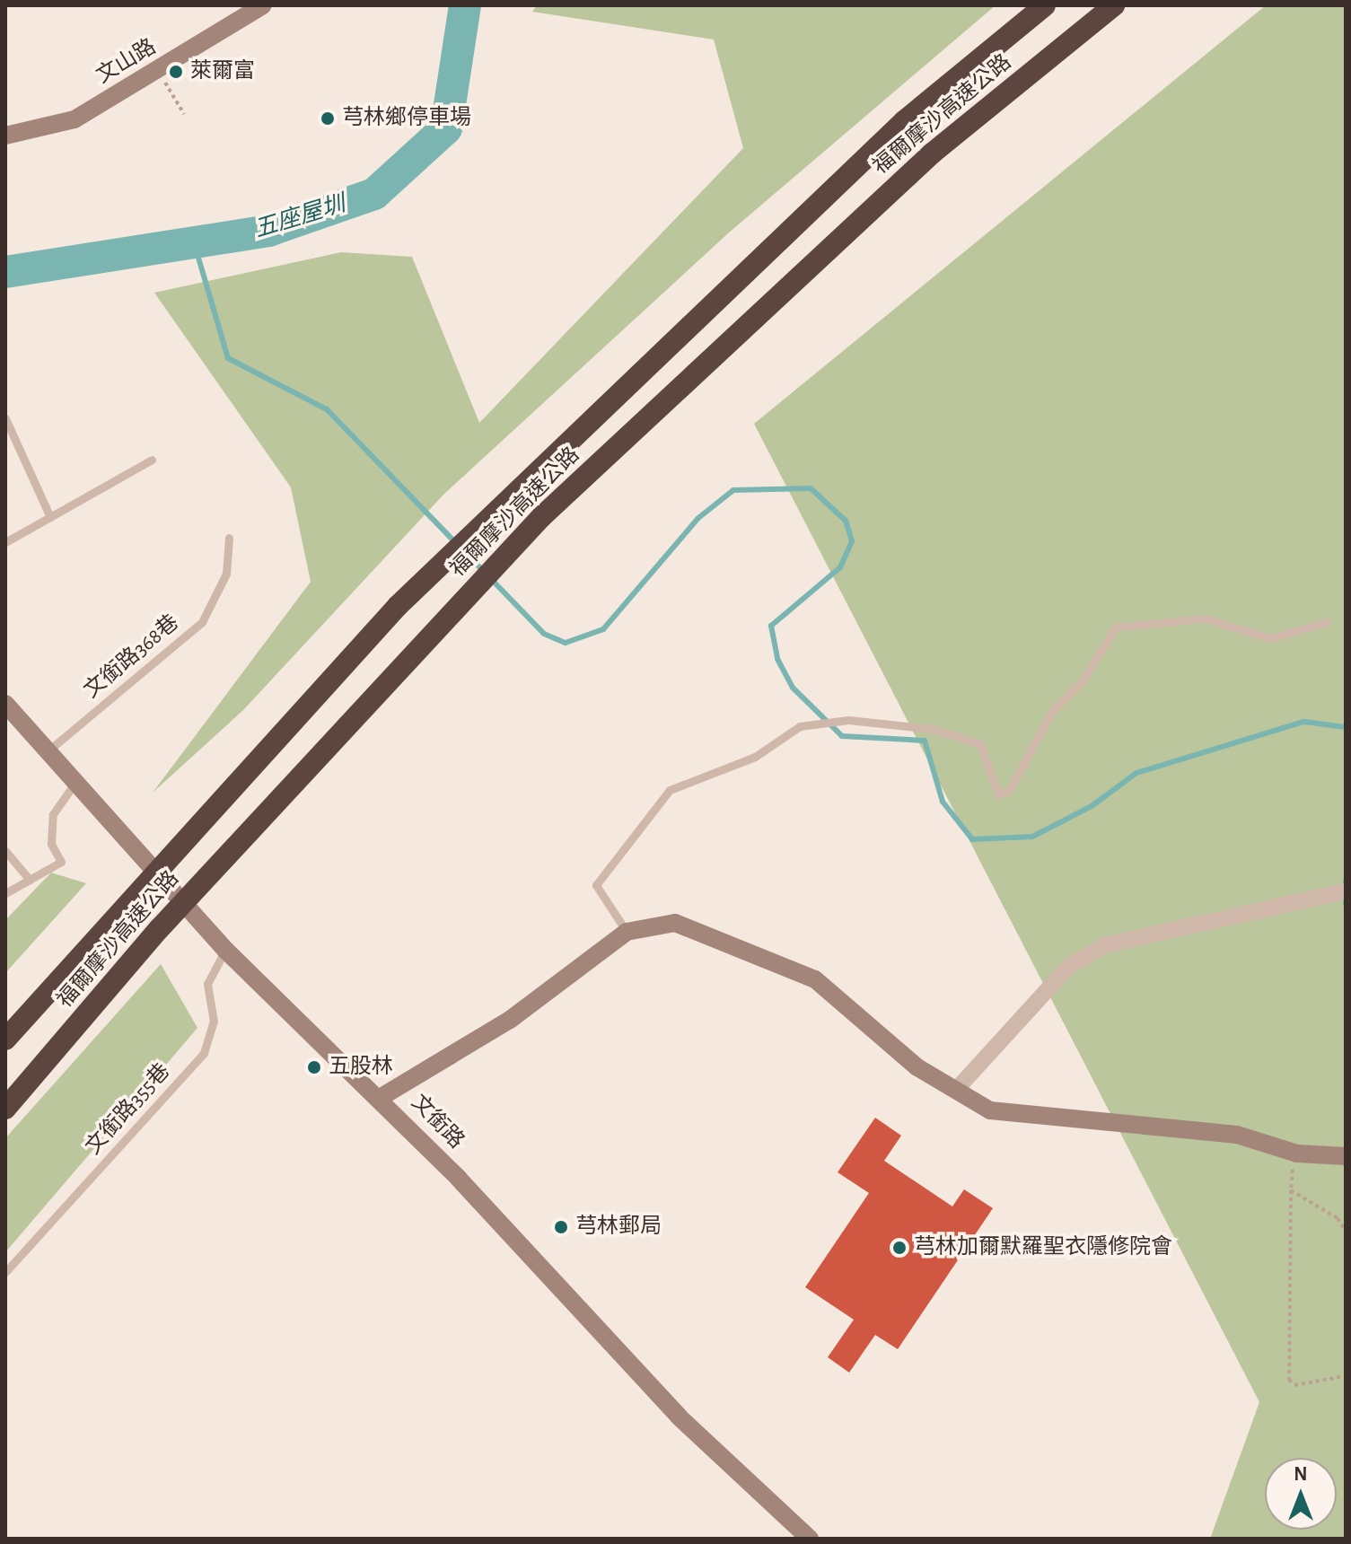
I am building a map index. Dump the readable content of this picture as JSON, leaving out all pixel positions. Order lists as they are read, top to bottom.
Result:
{
  "streets": {
    "highway": ["福爾摩沙高速公路"],
    "street": ["文山路", "文銜路"],
    "lane": ["文銜路368巷", "文銜路355巷"]
  },
  "crossings": [
    ["文銜路368巷", "文銜路"],
    ["文銜路355巷", "文銜路"]
  ],
  "water": ["五座屋圳"],
  "places": [
    "萊爾富",
    "芎林鄉停車場",
    "五股林",
    "芎林郵局",
    "芎林加爾默羅聖衣隱修院會"
  ],
  "north": "top"
}
